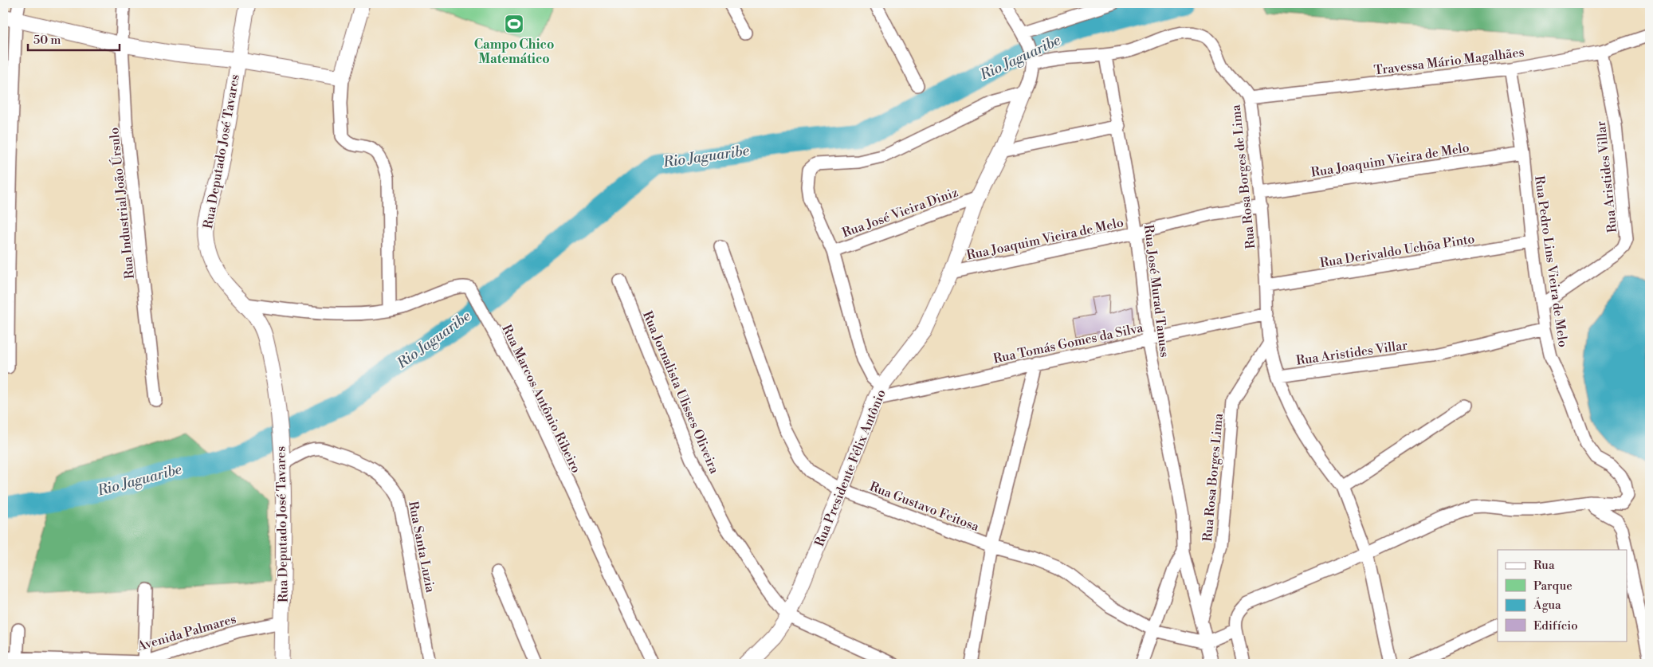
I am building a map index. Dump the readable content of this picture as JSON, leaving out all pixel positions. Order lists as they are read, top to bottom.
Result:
{
  "streets": {
    "street": [
      "Travessa Mário Magalhães",
      "Rua Deputado José Tavares",
      "Rua Joaquim Vieira de Melo",
      "Rua Rosa Borges de Lima",
      "Rua Aristides Villar",
      "Rua Industrial João Úrsulo",
      "Rua José Vieira Diniz",
      "Rua Derivaldo Uchõa Pinto",
      "Rua Pedro Lins Vieira de Melo",
      "Rua José Murad Tanuss",
      "Rua Tomás Gomes da Silva",
      "Rua Jornalista Ulisses Oliveira",
      "Rua Marcos Antônio Ribeiro",
      "Rua Presidente Félix Antônio",
      "Rua Rosa Borges Lima",
      "Rua Gustavo Feitosa",
      "Rua Santa Luzia",
      "Avenida Palmares"
    ]
  },
  "crossings": [
    ["Travessa Mário Magalhães", "Rua Rosa Borges de Lima"],
    ["Travessa Mário Magalhães", "Rua Aristides Villar"],
    ["Travessa Mário Magalhães", "Rua Pedro Lins Vieira de Melo"],
    ["Rua Deputado José Tavares", "Rua Marcos Antônio Ribeiro"],
    ["Rua Deputado José Tavares", "Rua Santa Luzia"],
    ["Rua Deputado José Tavares", "Avenida Palmares"],
    ["Rua Joaquim Vieira de Melo", "Rua Rosa Borges de Lima"],
    ["Rua Joaquim Vieira de Melo", "Rua Pedro Lins Vieira de Melo"],
    ["Rua Joaquim Vieira de Melo", "Rua José Murad Tanuss"],
    ["Rua Joaquim Vieira de Melo", "Rua Presidente Félix Antônio"],
    ["Rua Rosa Borges de Lima", "Rua Aristides Villar"],
    ["Rua Rosa Borges de Lima", "Rua Derivaldo Uchõa Pinto"],
    ["Rua Rosa Borges de Lima", "Rua José Murad Tanuss"],
    ["Rua Rosa Borges de Lima", "Rua Tomás Gomes da Silva"],
    ["Rua Rosa Borges de Lima", "Rua Rosa Borges Lima"],
    ["Rua Aristides Villar", "Rua Pedro Lins Vieira de Melo"],
    ["Rua José Vieira Diniz", "Rua Presidente Félix Antônio"],
    ["Rua Derivaldo Uchõa Pinto", "Rua Pedro Lins Vieira de Melo"],
    ["Rua José Murad Tanuss", "Rua Tomás Gomes da Silva"],
    ["Rua José Murad Tanuss", "Rua Rosa Borges Lima"],
    ["Rua José Murad Tanuss", "Rua Gustavo Feitosa"],
    ["Rua Tomás Gomes da Silva", "Rua Presidente Félix Antônio"],
    ["Rua Jornalista Ulisses Oliveira", "Rua Presidente Félix Antônio"],
    ["Rua Presidente Félix Antônio", "Rua Gustavo Feitosa"]
  ],
  "water": ["Rio Jaguaribe"],
  "places": {
    "sports": ["Campo Chico Matemático"]
  },
  "legend": [
    "Rua",
    "Parque",
    "Água",
    "Edifício"
  ],
  "scale_bar": "50 m"
}
